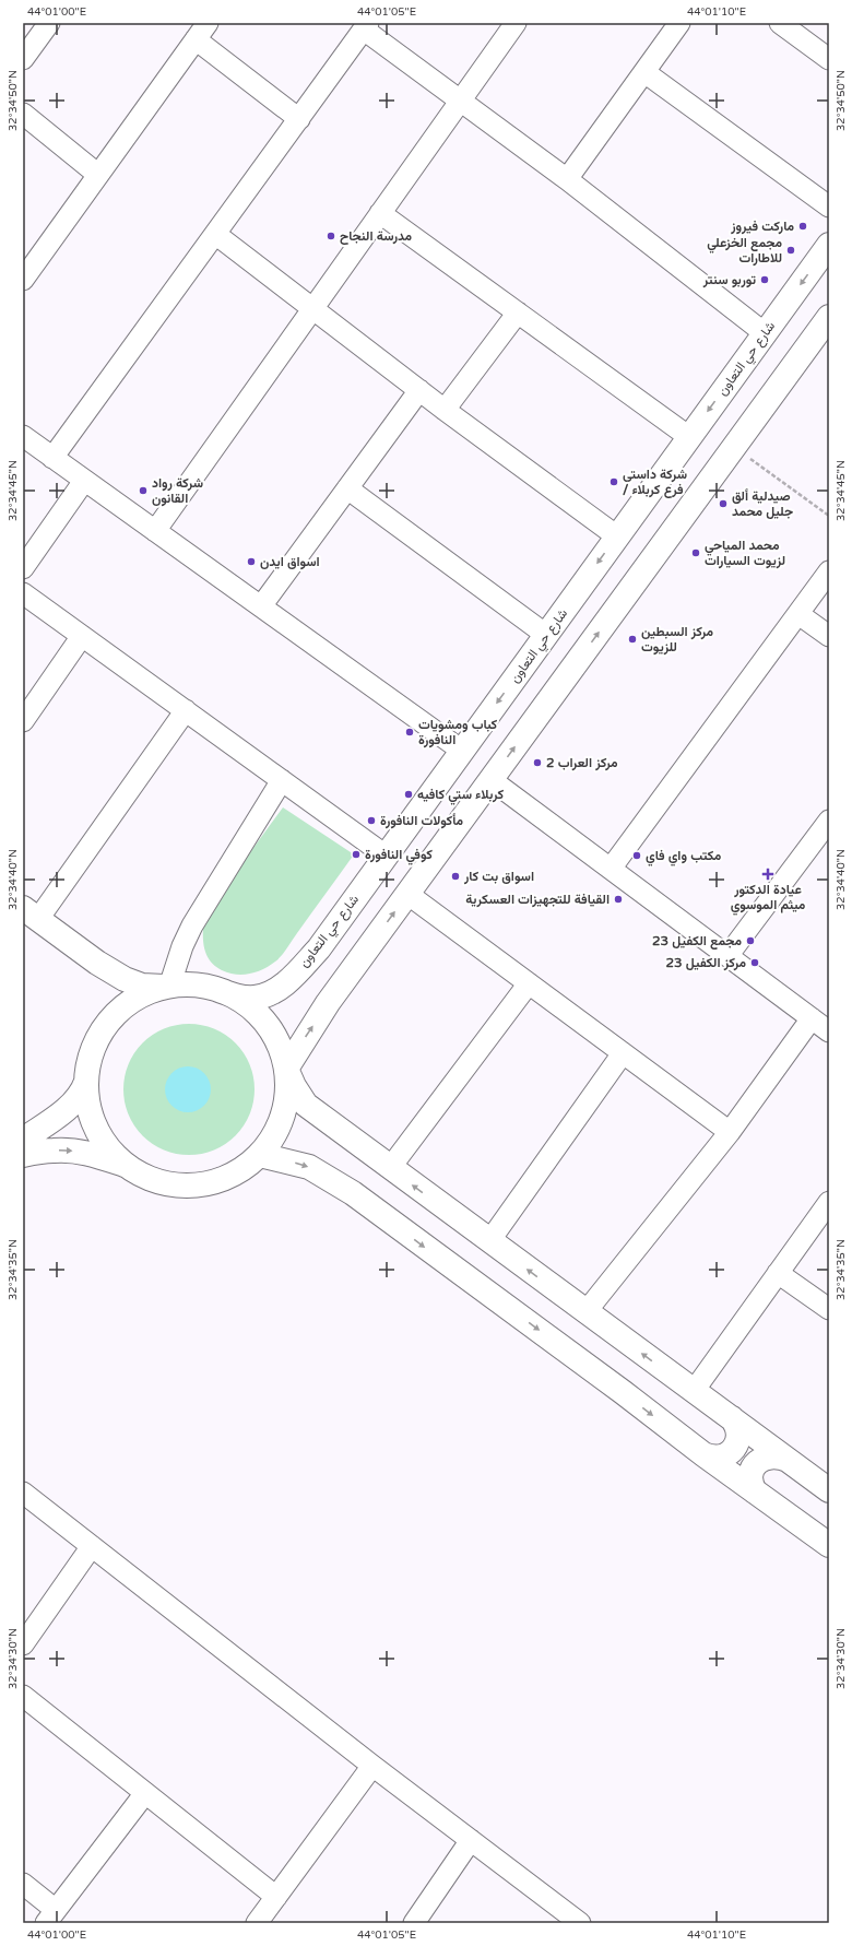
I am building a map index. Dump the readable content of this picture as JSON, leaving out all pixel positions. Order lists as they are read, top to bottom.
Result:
{
  "streets": {
    "main road": ["شارع حي التعاون"]
  },
  "places": {
    "other": [
      "ماركت فيروز",
      "مدرسة النجاح",
      "مجمع الخزعلي للاطارات",
      "توربو سنتر",
      "شركة داستي / فرع كربلاء",
      "شركة رواد القانون",
      "صيدلية ألق جليل محمد",
      "محمد المياحي لزيوت السيارات",
      "اسواق ايدن",
      "مركز السبطين للزيوت",
      "كباب ومشويات النافورة",
      "مركز العراب 2",
      "كربلاء ستي كافيه",
      "مأكولات النافورة",
      "كوفي النافورة",
      "مكتب واي فاي",
      "اسواق بت كار",
      "القيافة للتجهيزات العسكرية",
      "مجمع الكفيل 23",
      "مركز الكفيل 23"
    ],
    "health": ["عيادة الدكتور ميثم الموسوي"]
  },
  "coordinates": [
    "44°01'00\"E",
    "44°01'05\"E",
    "44°01'10\"E",
    "32°34'50\"N",
    "32°34'45\"N",
    "32°34'40\"N",
    "32°34'35\"N",
    "32°34'30\"N"
  ]
}
